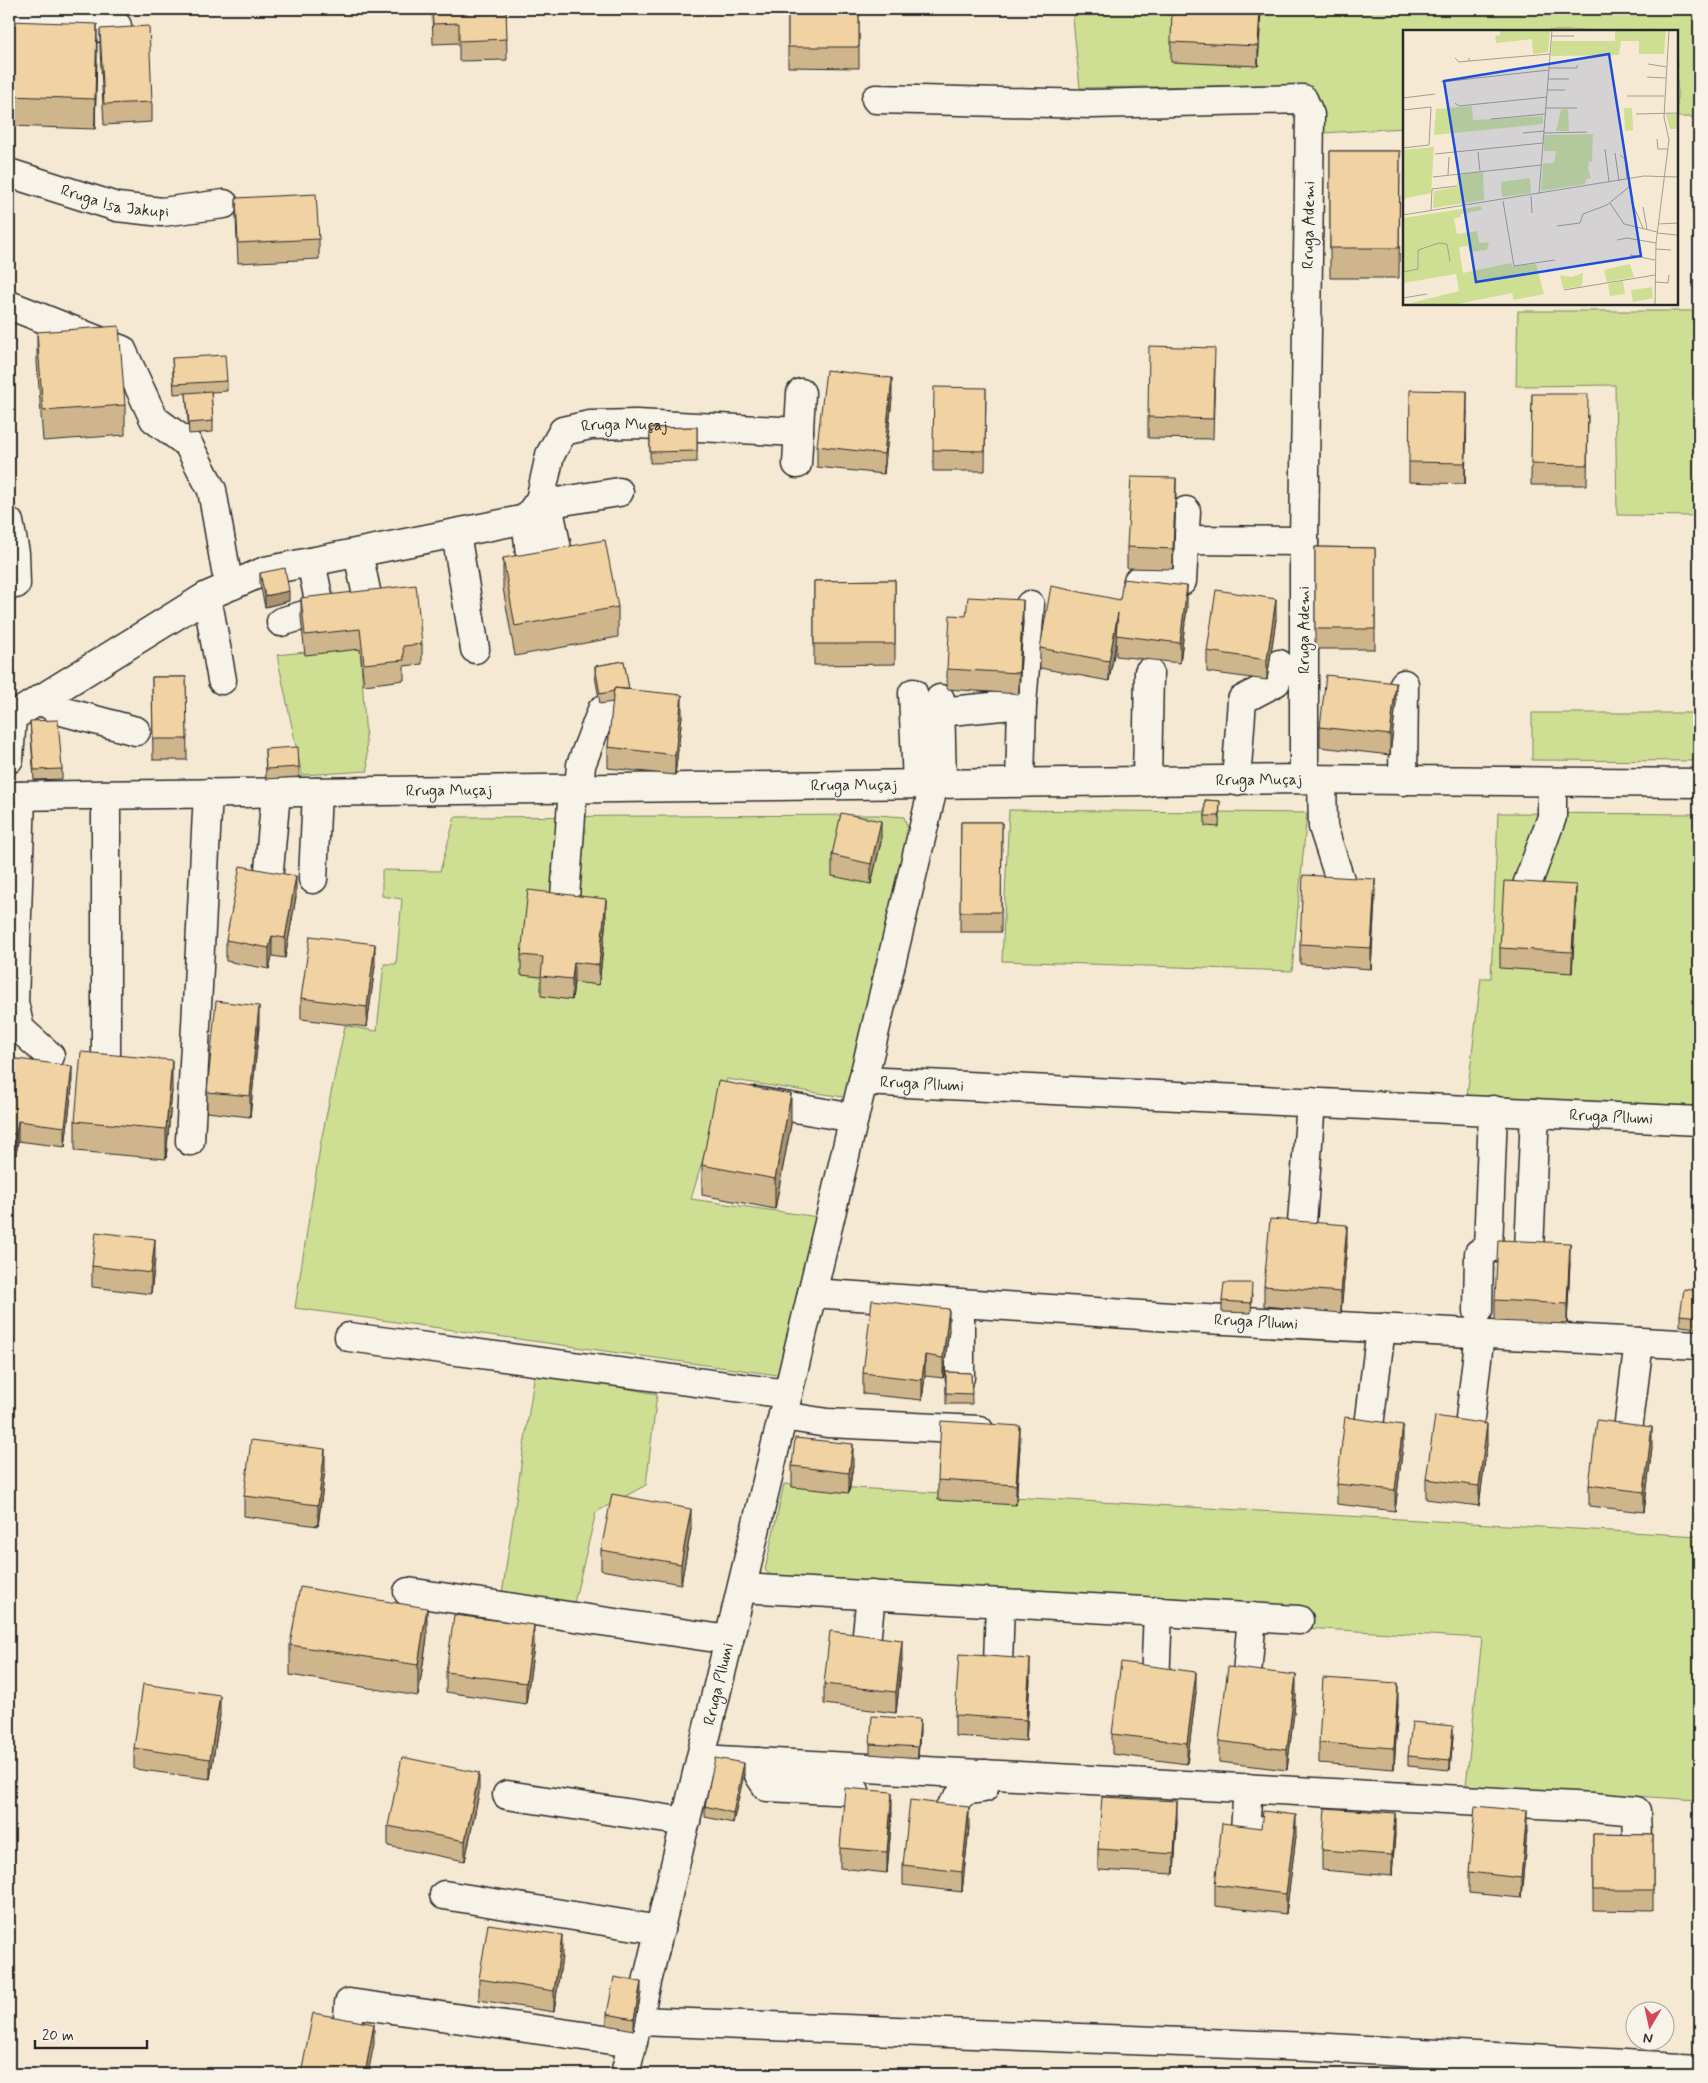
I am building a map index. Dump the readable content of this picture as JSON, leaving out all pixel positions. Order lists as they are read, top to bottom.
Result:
{
  "streets": {
    "street": [
      "Rruga Isa Jakupi",
      "Rruga Ademi",
      "Rruga Muçaj",
      "Rruga Pllumi"
    ]
  },
  "crossings": [
    ["Rruga Ademi", "Rruga Muçaj"],
    ["Rruga Muçaj", "Rruga Pllumi"]
  ],
  "scale_bar": "20 m",
  "north": "bottom"
}
